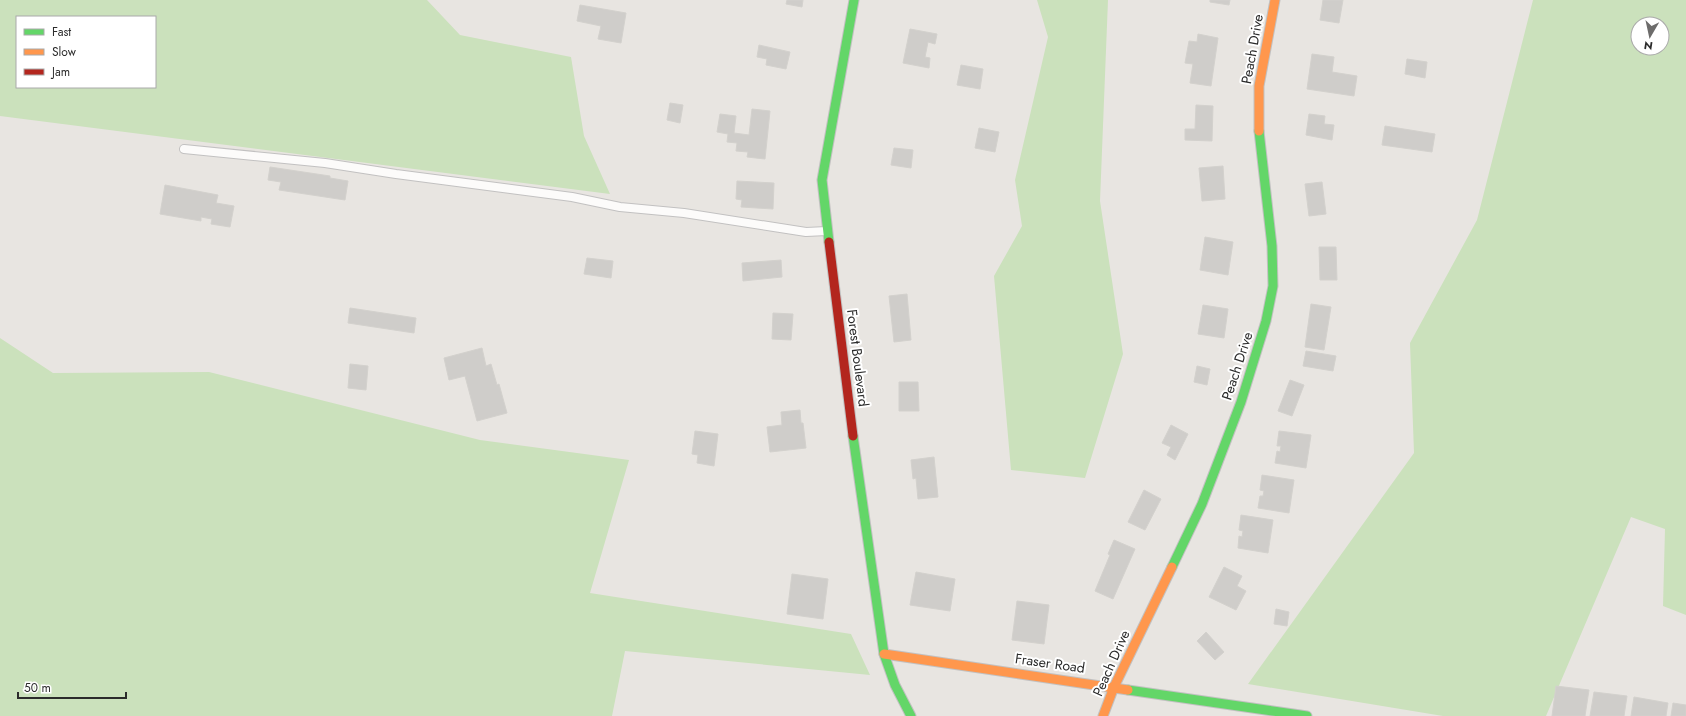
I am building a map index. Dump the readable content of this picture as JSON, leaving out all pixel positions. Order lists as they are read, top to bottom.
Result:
{
  "streets": {
    "street": ["Peach Drive", "Forest Boulevard", "Fraser Road"]
  },
  "crossings": [
    ["Peach Drive", "Fraser Road"],
    ["Forest Boulevard", "Fraser Road"]
  ],
  "legend": ["Fast", "Slow", "Jam"],
  "scale_bar": "50 m",
  "north": "bottom"
}
